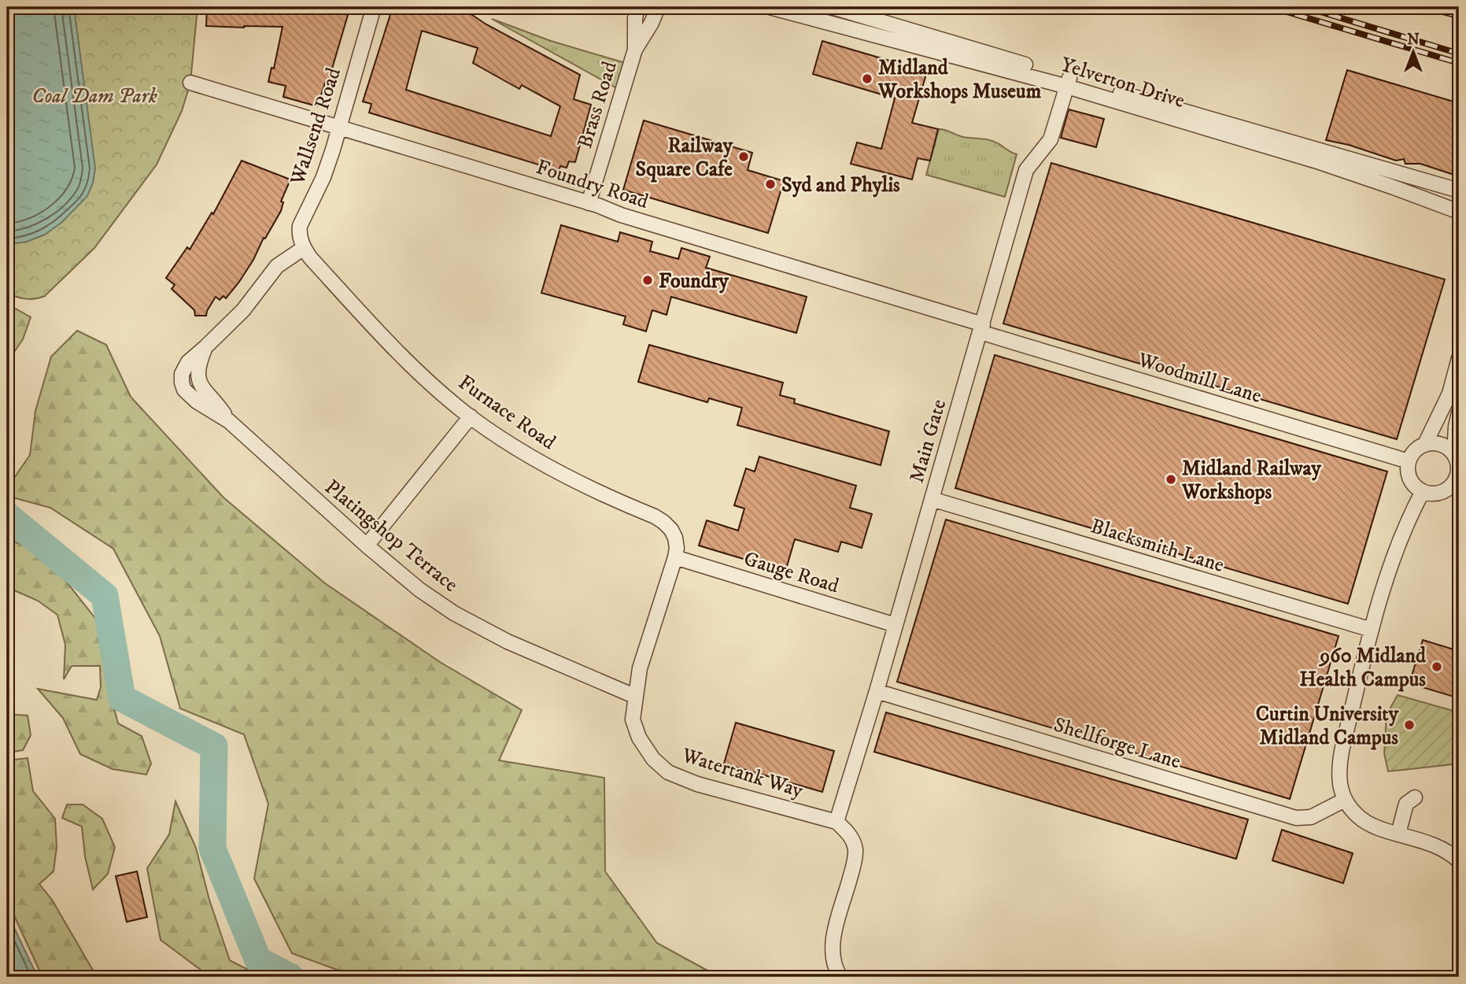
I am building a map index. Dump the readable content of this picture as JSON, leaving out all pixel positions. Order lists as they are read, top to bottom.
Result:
{
  "streets": {
    "street": [
      "Yelverton Drive",
      "Brass Road",
      "Wallsend Road",
      "Foundry Road",
      "Woodmill Lane",
      "Furnace Road",
      "Main Gate",
      "Platingshop Terrace",
      "Blacksmith Lane",
      "Gauge Road",
      "Shellforge Lane",
      "Watertank Way"
    ]
  },
  "crossings": [
    ["Yelverton Drive", "Main Gate"],
    ["Brass Road", "Foundry Road"],
    ["Wallsend Road", "Foundry Road"],
    ["Wallsend Road", "Furnace Road"],
    ["Wallsend Road", "Platingshop Terrace"],
    ["Foundry Road", "Woodmill Lane"],
    ["Foundry Road", "Main Gate"],
    ["Woodmill Lane", "Main Gate"],
    ["Furnace Road", "Platingshop Terrace"],
    ["Furnace Road", "Gauge Road"],
    ["Furnace Road", "Watertank Way"],
    ["Main Gate", "Blacksmith Lane"],
    ["Main Gate", "Gauge Road"],
    ["Main Gate", "Shellforge Lane"],
    ["Main Gate", "Watertank Way"],
    ["Platingshop Terrace", "Watertank Way"],
    ["Gauge Road", "Watertank Way"]
  ],
  "parks": ["Coal Dam Park"],
  "places": [
    "Midland Workshops Museum",
    "Railway Square Cafe",
    "Syd and Phylis",
    "Foundry",
    "Midland Railway Workshops",
    "960 Midland Health Campus",
    "Curtin University Midland Campus"
  ],
  "north": "top"
}
